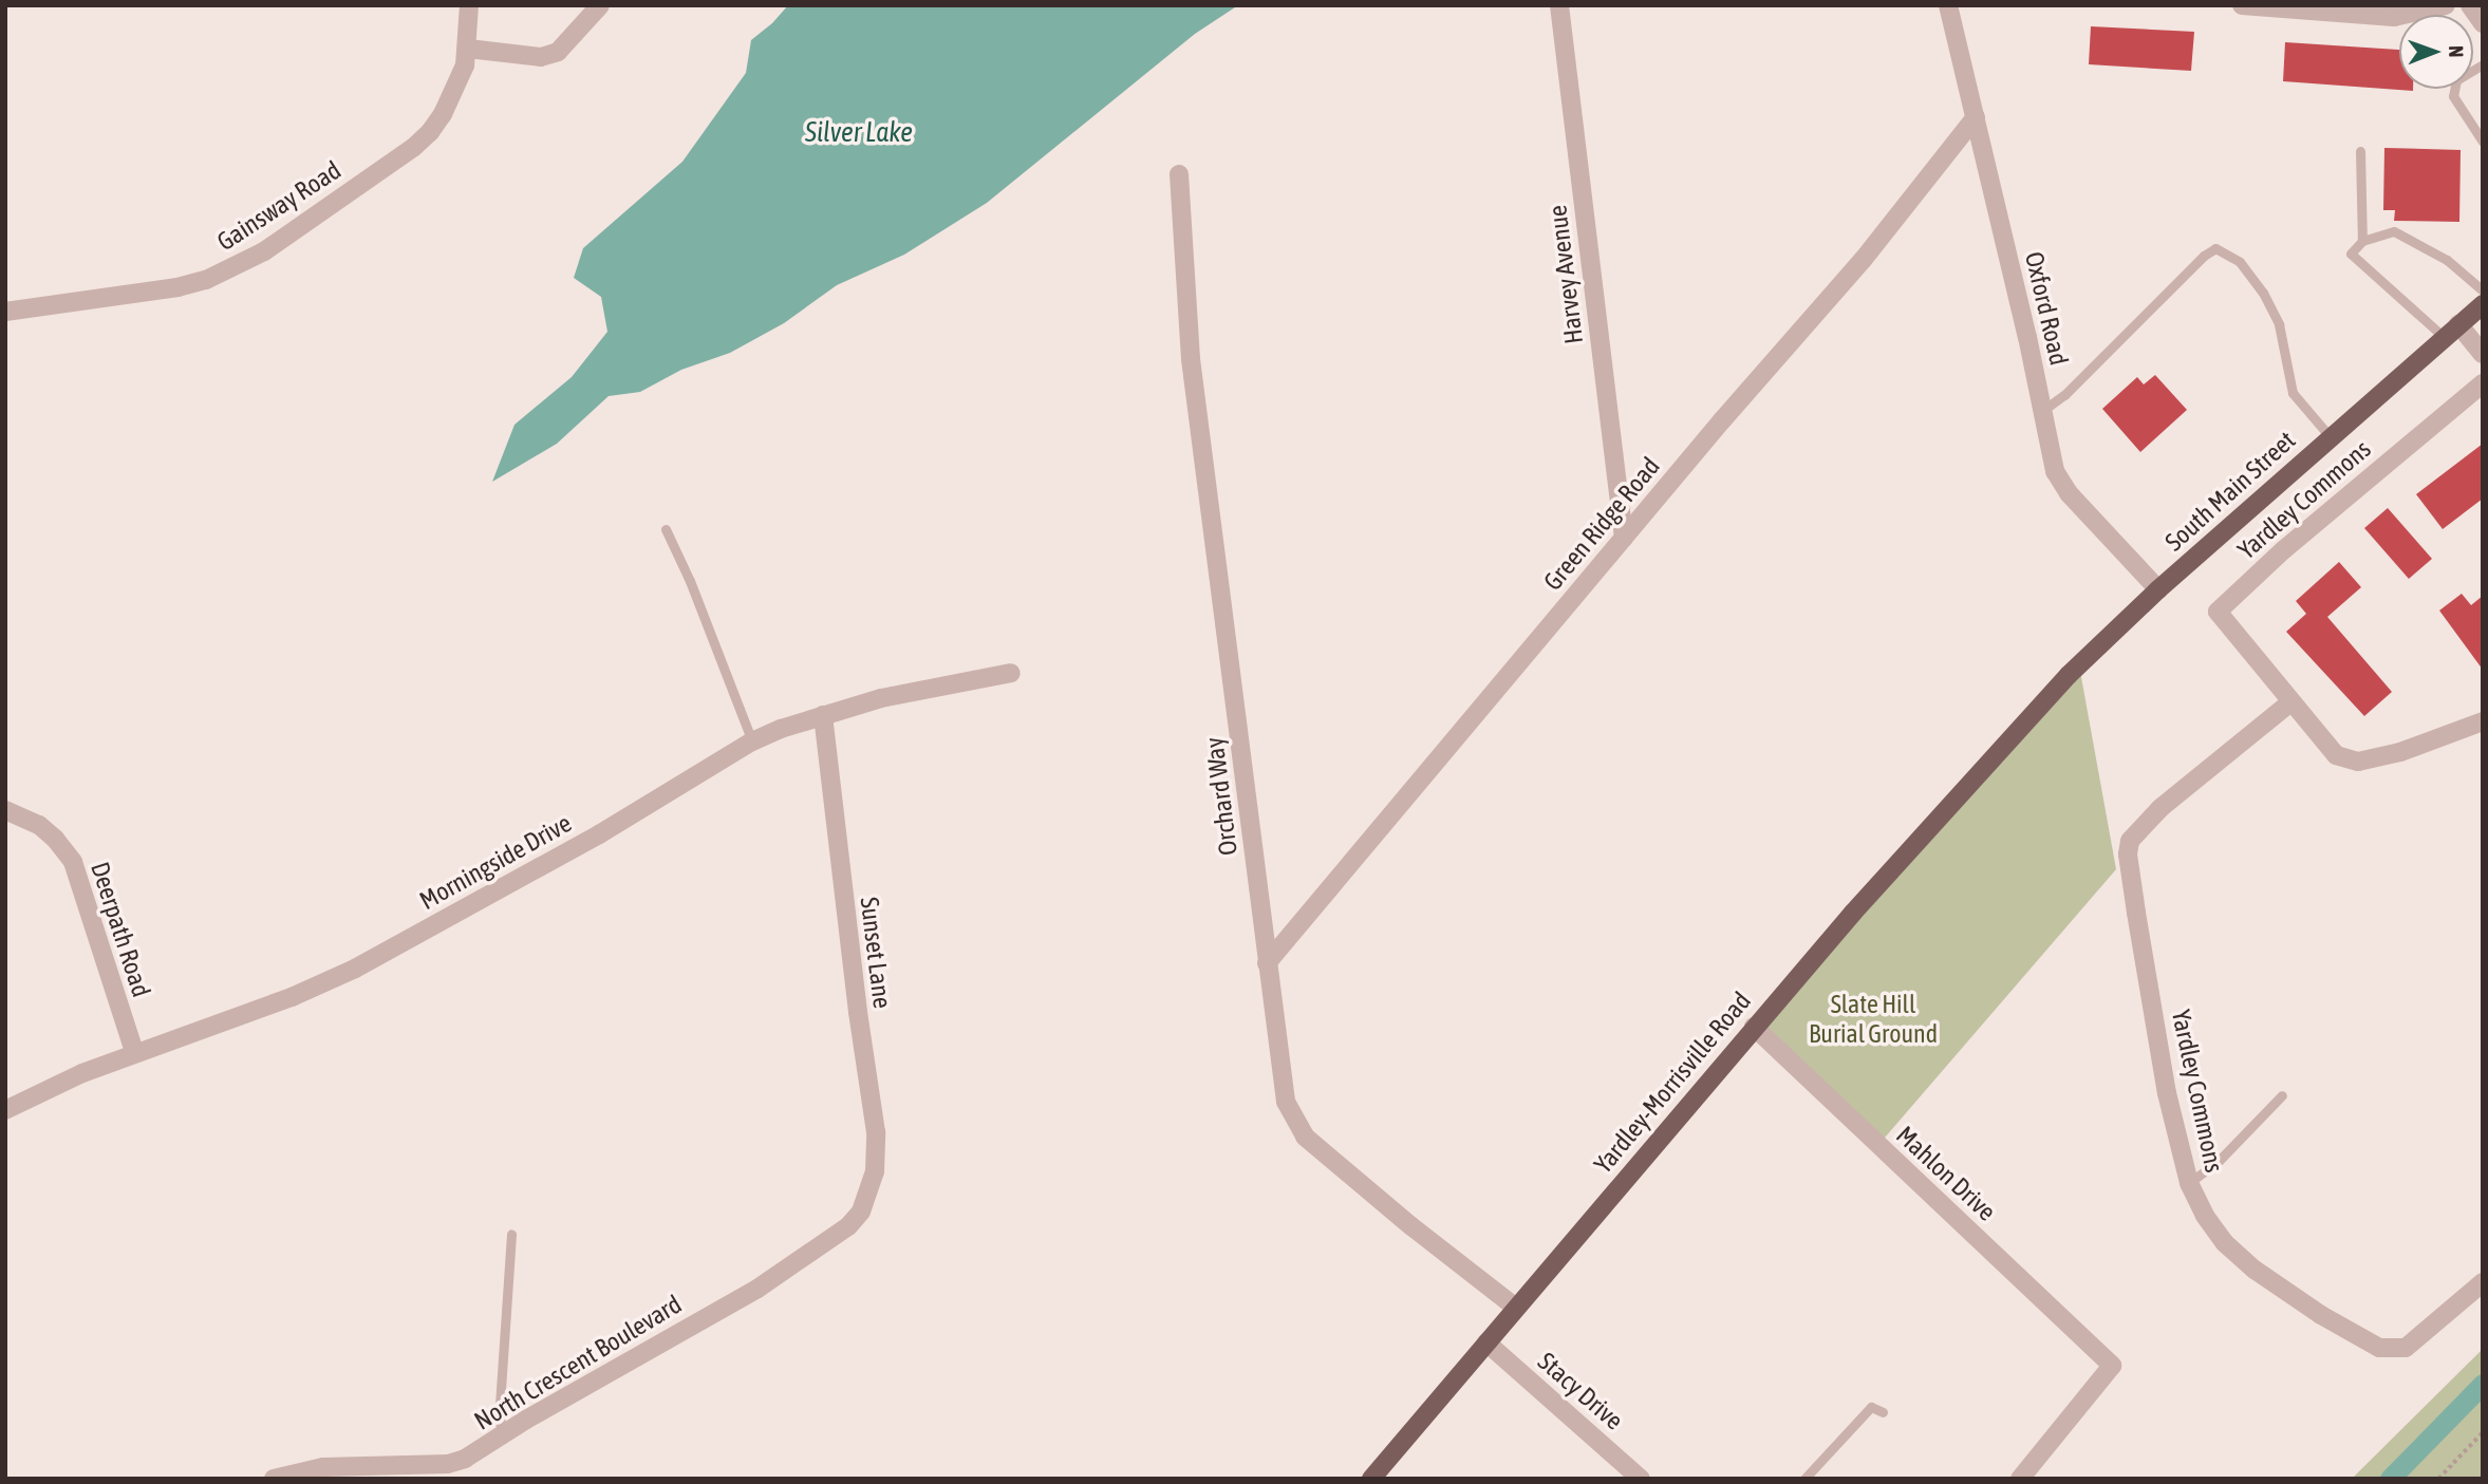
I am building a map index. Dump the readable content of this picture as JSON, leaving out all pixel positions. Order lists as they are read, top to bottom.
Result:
{
  "streets": {
    "main road": ["South Main Street", "Yardley-Morrisville Road"],
    "street": [
      "Gainsway Road",
      "Harvey Avenue",
      "Oxford Road",
      "Yardley Commons",
      "Green Ridge Road",
      "Orchard Way",
      "Morningside Drive",
      "Deerpath Road",
      "Sunset Lane",
      "Mahlon Drive",
      "North Crescent Boulevard",
      "Stacy Drive"
    ]
  },
  "crossings": [
    ["Harvey Avenue", "Green Ridge Road"],
    ["Oxford Road", "South Main Street"],
    ["Oxford Road", "Green Ridge Road"],
    ["South Main Street", "Yardley-Morrisville Road"],
    ["Green Ridge Road", "Orchard Way"],
    ["Orchard Way", "Yardley-Morrisville Road"],
    ["Morningside Drive", "Deerpath Road"],
    ["Morningside Drive", "Sunset Lane"],
    ["Sunset Lane", "North Crescent Boulevard"],
    ["Yardley-Morrisville Road", "Mahlon Drive"],
    ["Yardley-Morrisville Road", "Stacy Drive"]
  ],
  "water": ["Silver Lake"],
  "parks": ["Slate Hill Burial Ground"],
  "north": "right"
}
